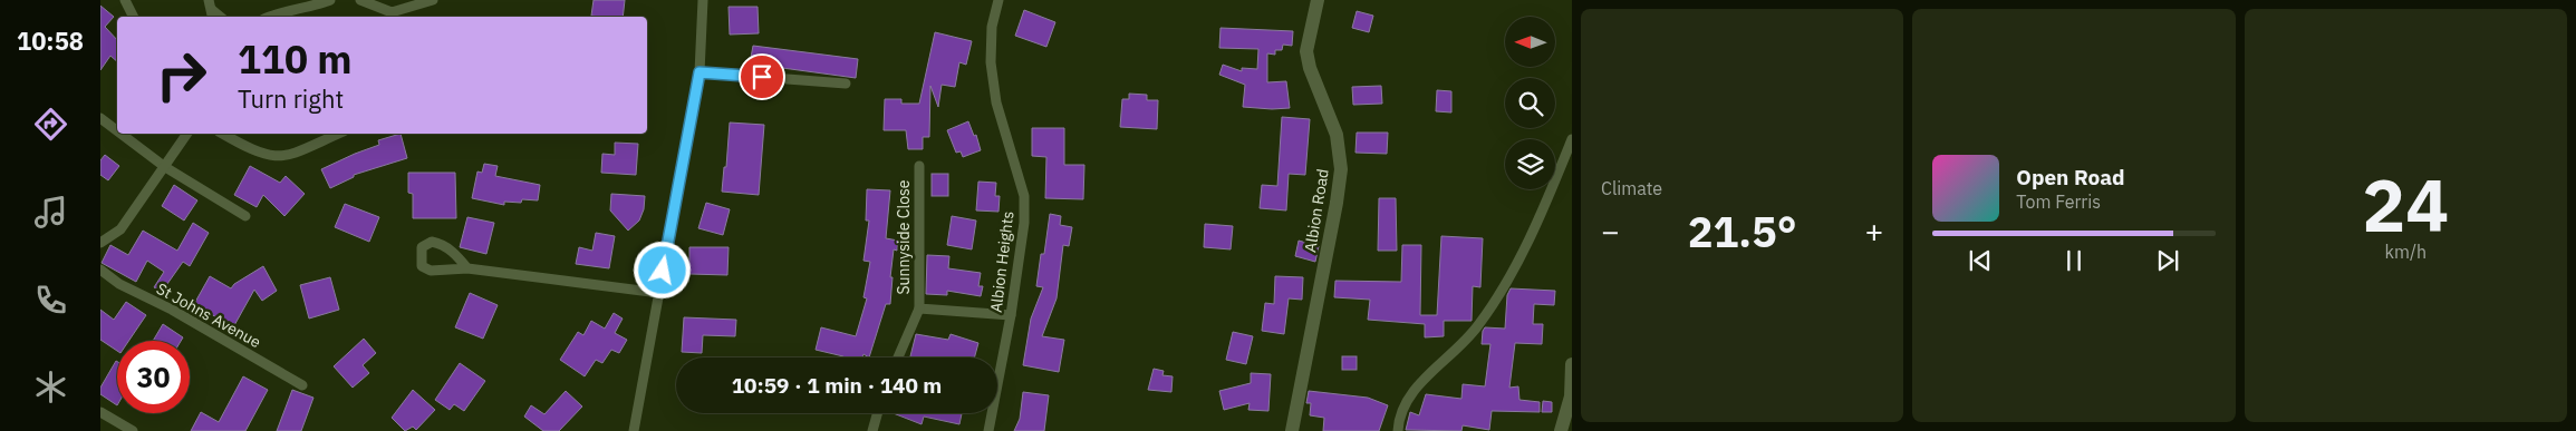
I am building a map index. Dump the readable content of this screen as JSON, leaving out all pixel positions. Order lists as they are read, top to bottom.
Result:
{
  "streets": {
    "street": [
      "Albion Road",
      "Sunnyside Close",
      "Albion Heights",
      "St Johns Avenue"
    ]
  },
  "crossings": [
    ["Sunnyside Close", "Albion Heights"]
  ],
  "north": "left",
  "page": {
    "tabs": "10:58",
    "tile": [
      "Climate",
      ["24", "km/h"]
    ],
    "turn": ["110 m", "Turn right"],
    "song": ["Open Road", "Tom Ferris"],
    "heat": ["−", "21.5°", "+"],
    "limit": "30",
    "trip": "10:59 · 1 min · 140 m"
  }
}
